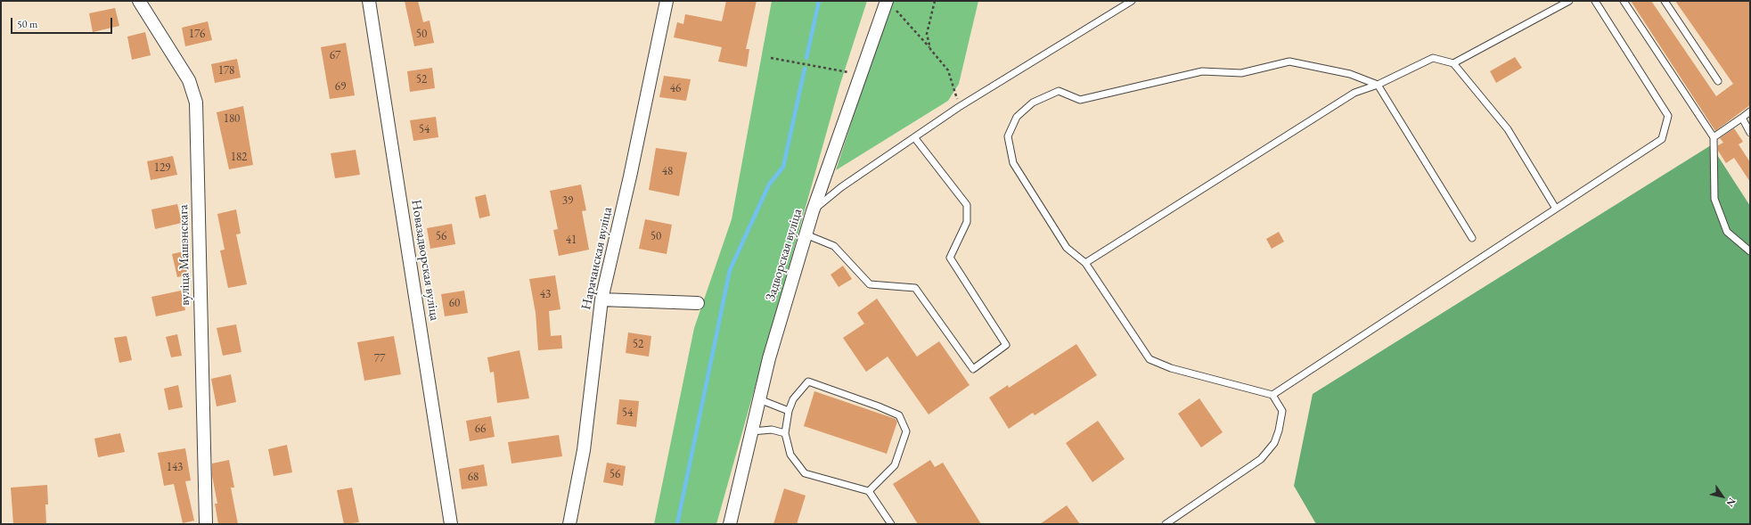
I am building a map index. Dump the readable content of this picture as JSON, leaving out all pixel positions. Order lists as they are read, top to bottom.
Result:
{
  "streets": {
    "street": [
      "вуліца Машэнскага",
      "Задворская вуліца",
      "Нарачанская вуліца",
      "Новазадворская вуліца"
    ]
  },
  "house_numbers": [
    "176",
    "50",
    "67",
    "178",
    "52",
    "69",
    "46",
    "180",
    "54",
    "182",
    "129",
    "48",
    "39",
    "56",
    "50",
    "41",
    "43",
    "60",
    "52",
    "77",
    "54",
    "66",
    "143",
    "56",
    "68"
  ],
  "scale_bar": "50 m",
  "north": "bottom right"
}
